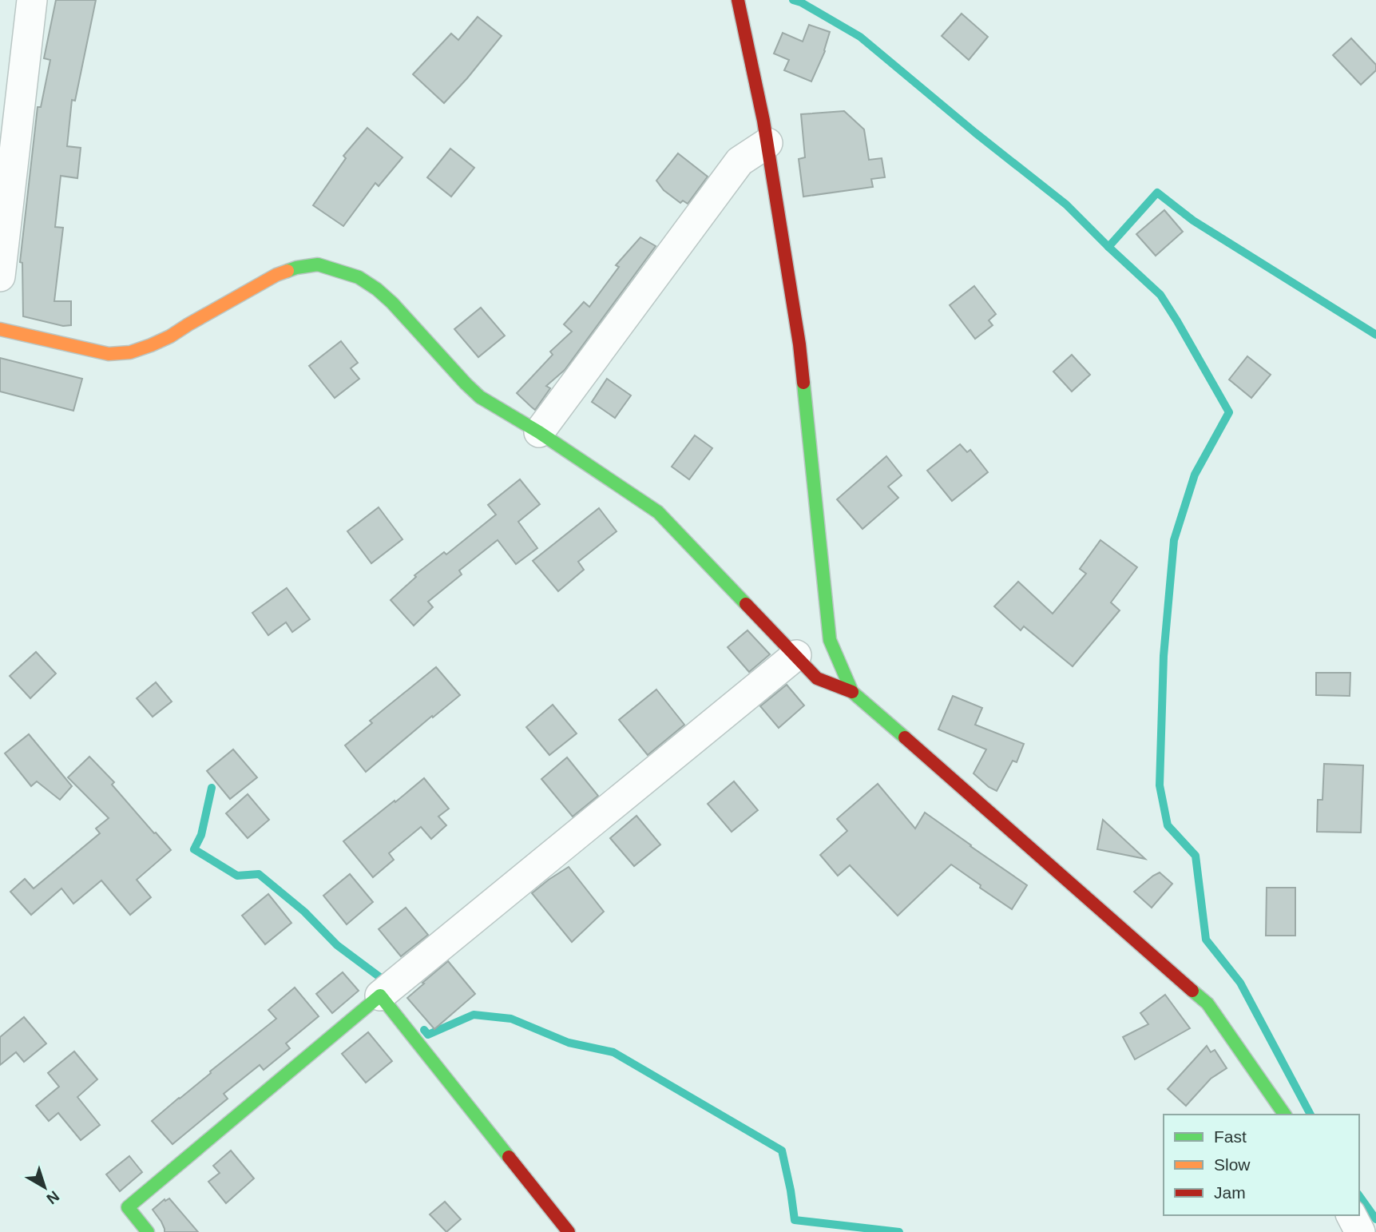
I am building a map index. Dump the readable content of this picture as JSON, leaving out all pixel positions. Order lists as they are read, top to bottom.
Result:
{
  "legend": ["Fast", "Slow", "Jam"],
  "north": "bottom right"
}
